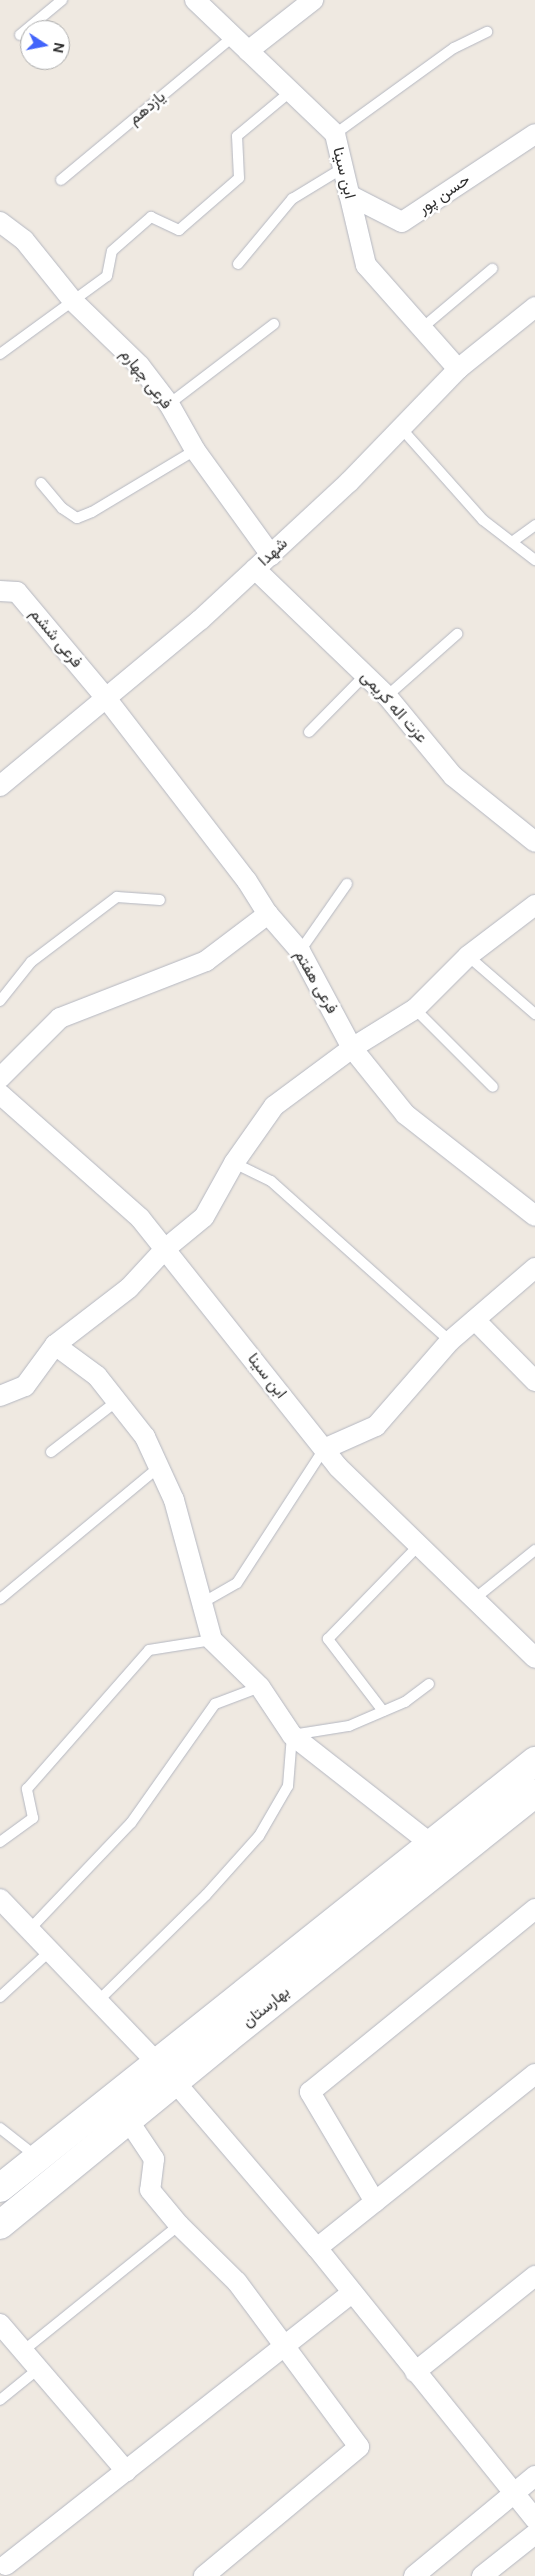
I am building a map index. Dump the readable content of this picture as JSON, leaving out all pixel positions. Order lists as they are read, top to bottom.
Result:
{
  "streets": {
    "street": [
      "ابن سینا",
      "حسن پور",
      "فرعی چهارم",
      "شهدا",
      "فرعی ششم",
      "عزت اله کریمی",
      "فرعی هفتم",
      "بهارستان"
    ],
    "lane": ["یازدهم"]
  },
  "crossings": [
    ["یازدهم", "ابن سینا"],
    ["ابن سینا", "حسن پور"],
    ["ابن سینا", "شهدا"],
    ["فرعی چهارم", "شهدا"],
    ["شهدا", "فرعی ششم"],
    ["شهدا", "عزت اله کریمی"],
    ["شهدا", "فرعی هفتم"],
    ["فرعی ششم", "فرعی هفتم"]
  ],
  "north": "right"
}
